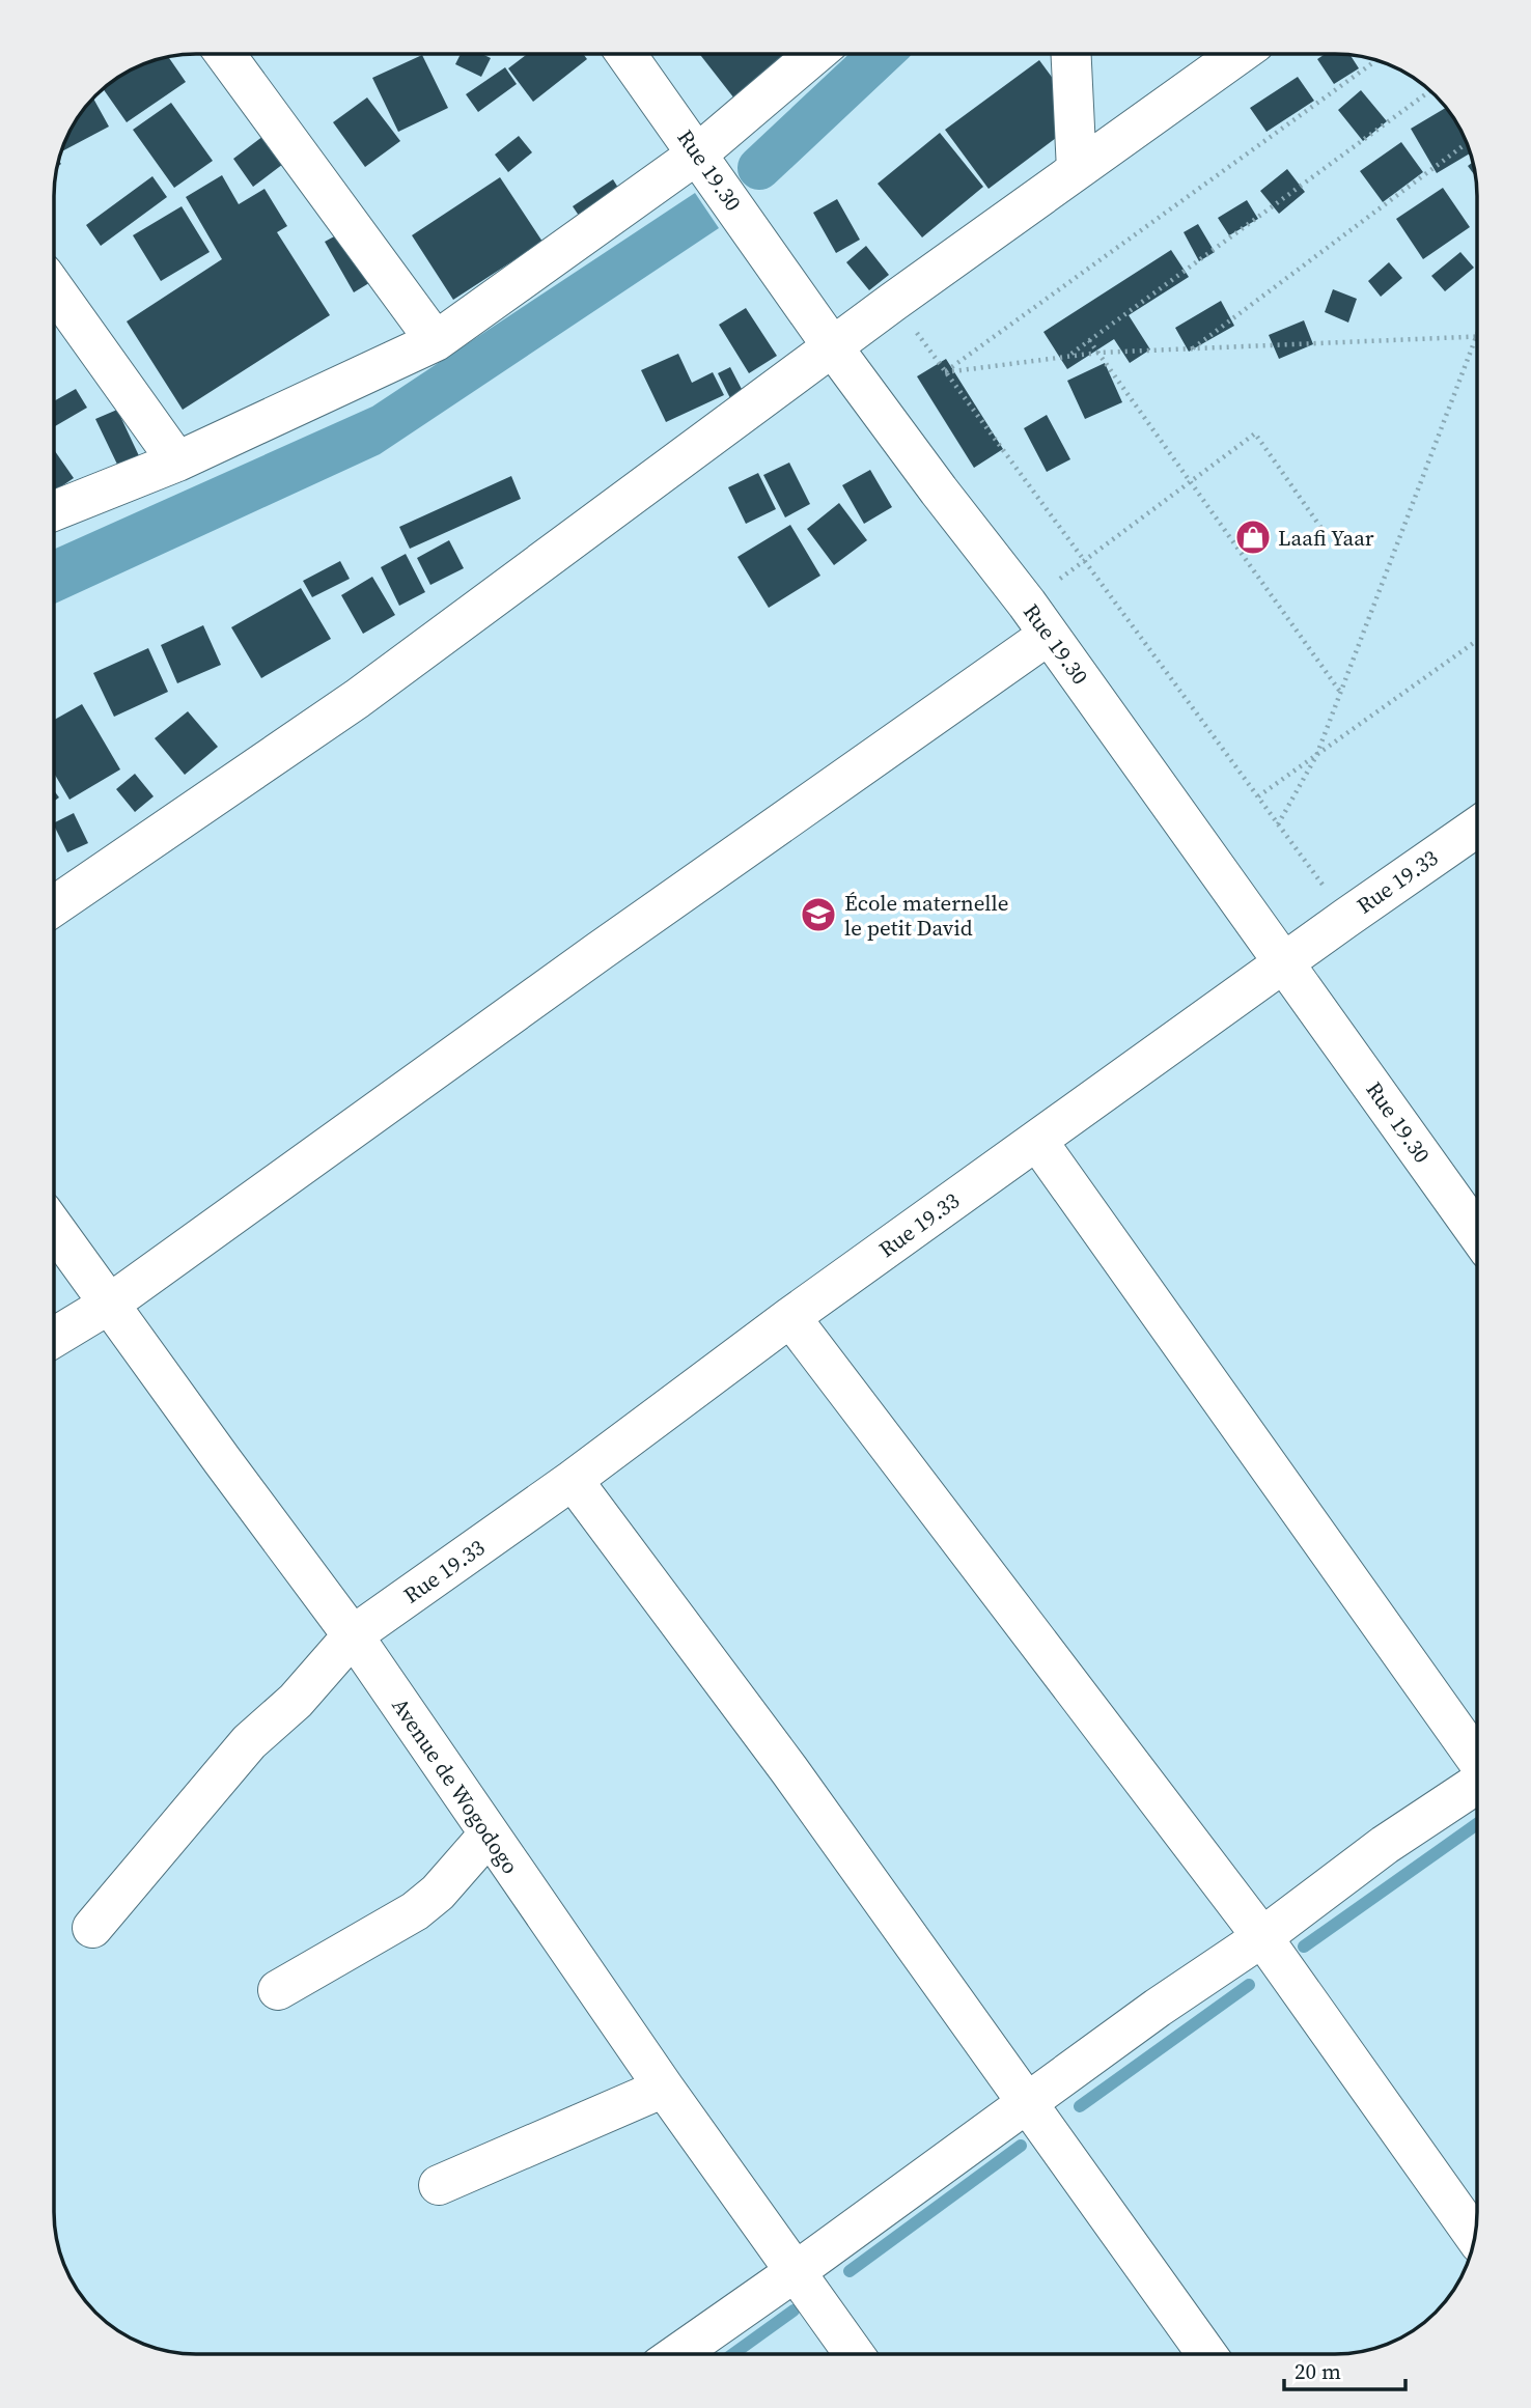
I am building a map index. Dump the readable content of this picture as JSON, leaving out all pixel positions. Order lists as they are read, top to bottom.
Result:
{
  "streets": {
    "street": ["Rue 19.30", "Rue 19.33", "Avenue de Wogodogo"]
  },
  "crossings": [
    ["Rue 19.30", "Rue 19.33"],
    ["Rue 19.33", "Avenue de Wogodogo"]
  ],
  "places": {
    "shop": ["Laafi Yaar"],
    "school or university": ["École maternelle le petit David"]
  },
  "scale_bar": "20 m"
}
